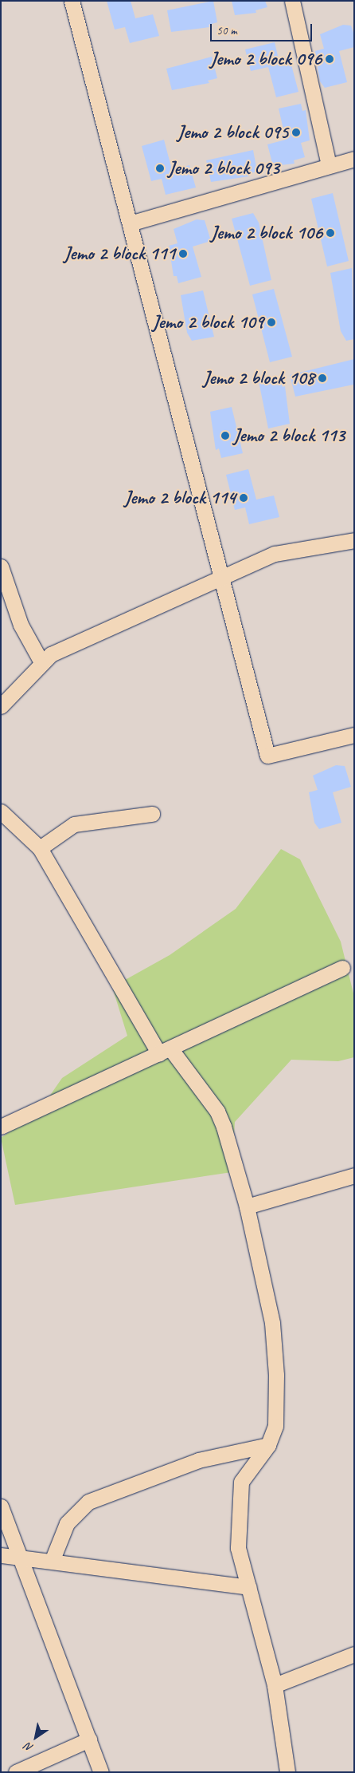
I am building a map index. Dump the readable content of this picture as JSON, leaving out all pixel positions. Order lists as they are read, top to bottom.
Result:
{
  "places": [
    "Jemo 2 block 096",
    "Jemo 2 block 095",
    "Jemo 2 block 093",
    "Jemo 2 block 106",
    "Jemo 2 block 111",
    "Jemo 2 block 109",
    "Jemo 2 block 108",
    "Jemo 2 block 113",
    "Jemo 2 block 114"
  ],
  "scale_bar": "50 m",
  "north": "bottom left"
}
